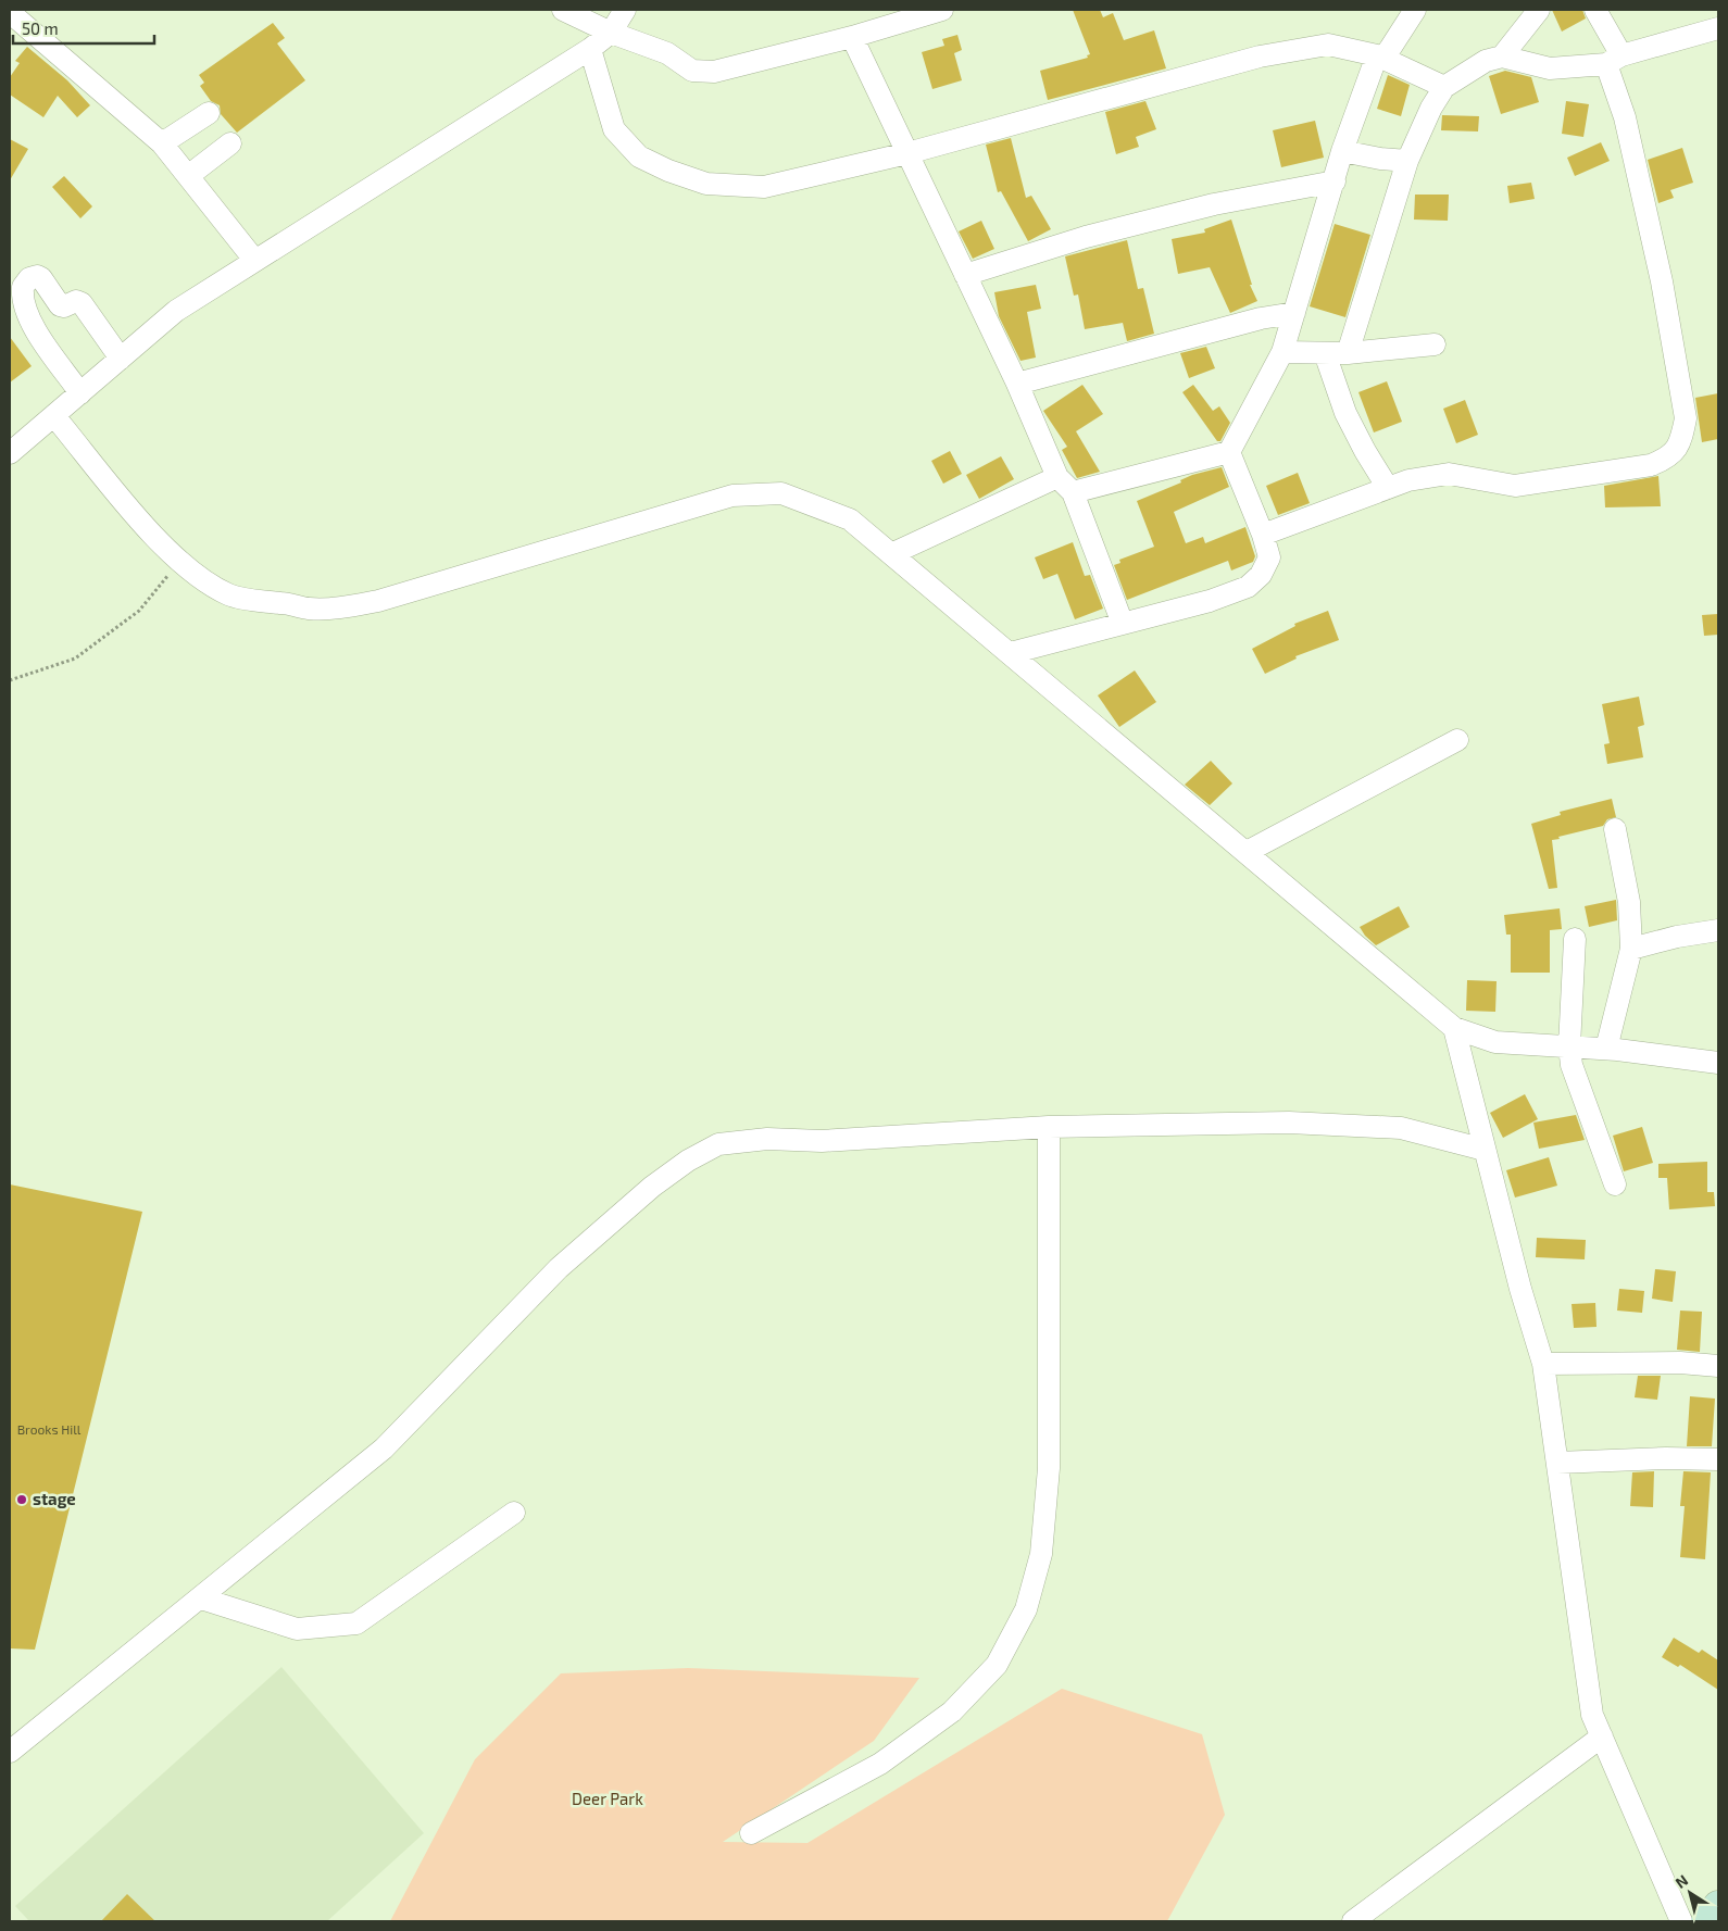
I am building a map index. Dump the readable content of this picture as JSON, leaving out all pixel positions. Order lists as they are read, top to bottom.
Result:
{
  "parks": ["Deer Park"],
  "places": ["stage"],
  "house_numbers": ["Brooks Hill"],
  "scale_bar": "50 m",
  "north": "top left"
}
